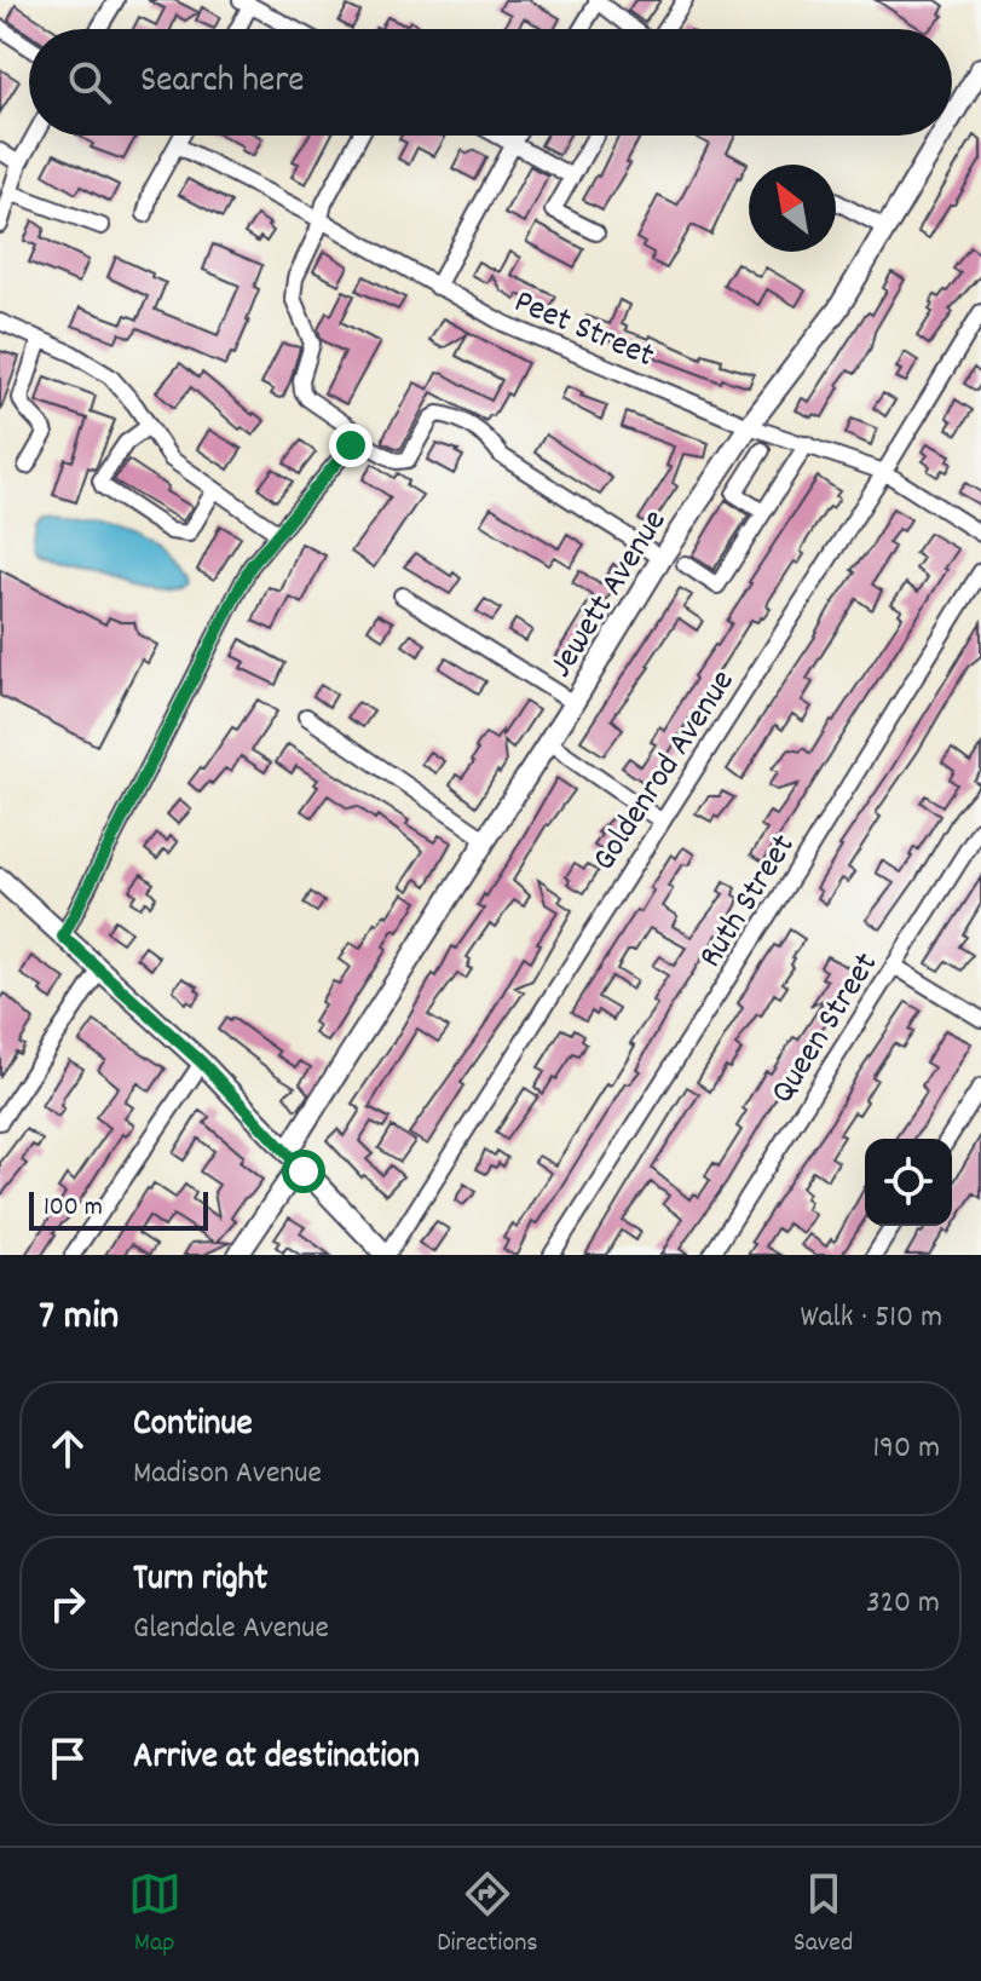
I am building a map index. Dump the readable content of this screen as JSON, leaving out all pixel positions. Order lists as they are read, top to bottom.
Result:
{
  "streets": {
    "main road": ["Jewett Avenue"],
    "street": [
      "Peet Street",
      "Goldenrod Avenue",
      "Ruth Street",
      "Queen Street"
    ]
  },
  "crossings": [
    ["Peet Street", "Jewett Avenue"],
    ["Peet Street", "Goldenrod Avenue"]
  ],
  "scale_bar": "100 m",
  "north": "top left",
  "page": {
    "search": "Search here",
    "scale": "100 m",
    "heading": ["7 min", "Walk · 510 m"],
    "list": [
      ["Continue", "Madison Avenue", "190 m"],
      ["Turn right", "Glendale Avenue", "320 m"],
      "Arrive at destination"
    ],
    "nav": ["Map", "Directions", "Saved"]
  }
}
